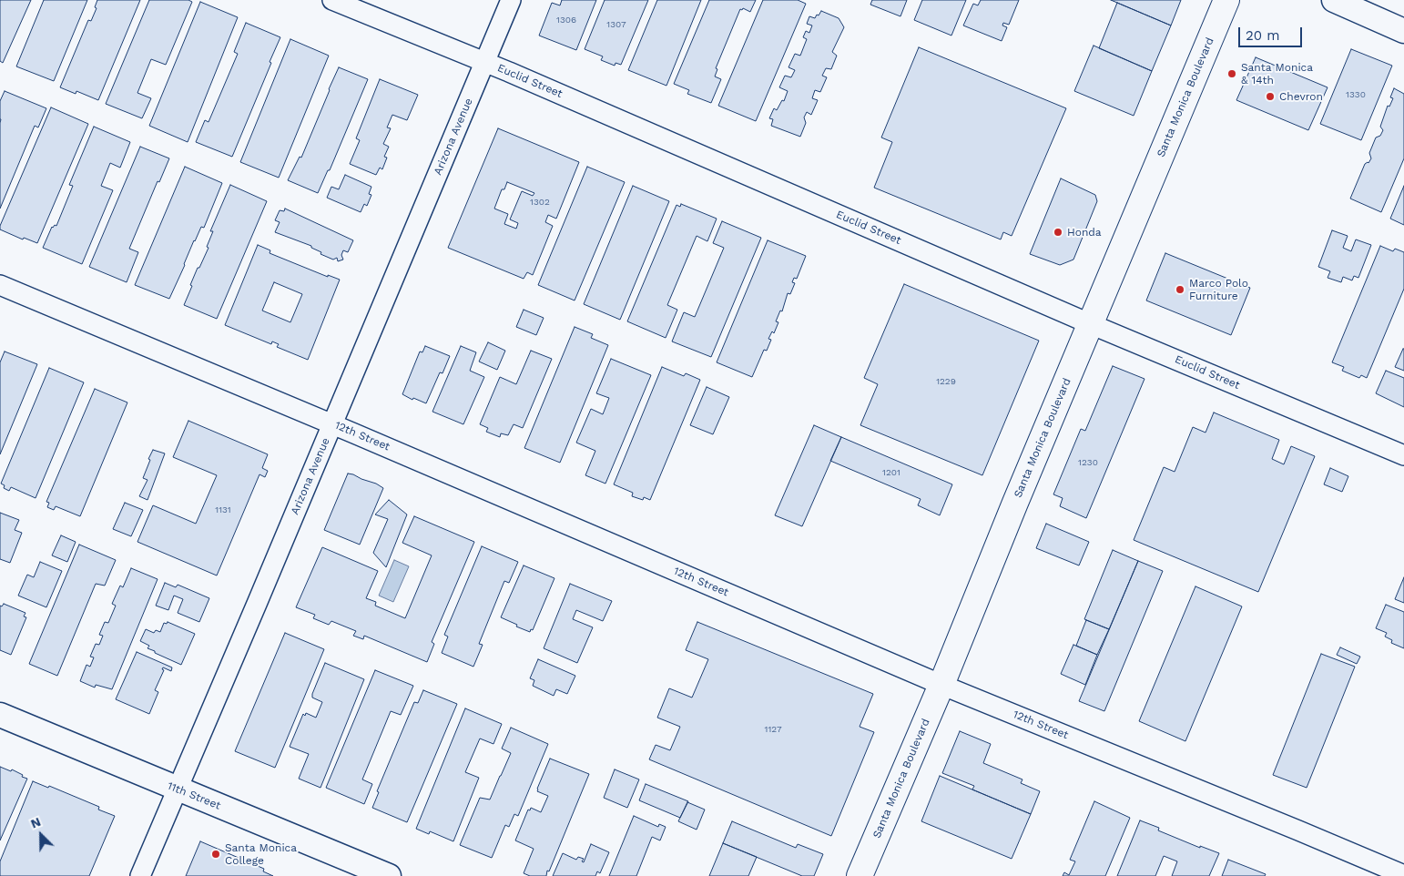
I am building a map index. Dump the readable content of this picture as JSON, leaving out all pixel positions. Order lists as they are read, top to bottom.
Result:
{
  "streets": {
    "main road": ["Santa Monica Boulevard"],
    "street": [
      "Euclid Street",
      "Arizona Avenue",
      "12th Street",
      "11th Street"
    ]
  },
  "crossings": [
    ["Euclid Street", "Santa Monica Boulevard"],
    ["Euclid Street", "Arizona Avenue"],
    ["Santa Monica Boulevard", "12th Street"],
    ["Arizona Avenue", "12th Street"],
    ["Arizona Avenue", "11th Street"]
  ],
  "places": [
    "Santa Monica & 14th",
    "Chevron",
    "Honda",
    "Marco Polo Furniture",
    "Santa Monica College"
  ],
  "house_numbers": [
    "1306",
    "1307",
    "1330",
    "1302",
    "1229",
    "1230",
    "1201",
    "1131",
    "1127"
  ],
  "scale_bar": "20 m",
  "north": "top left"
}
